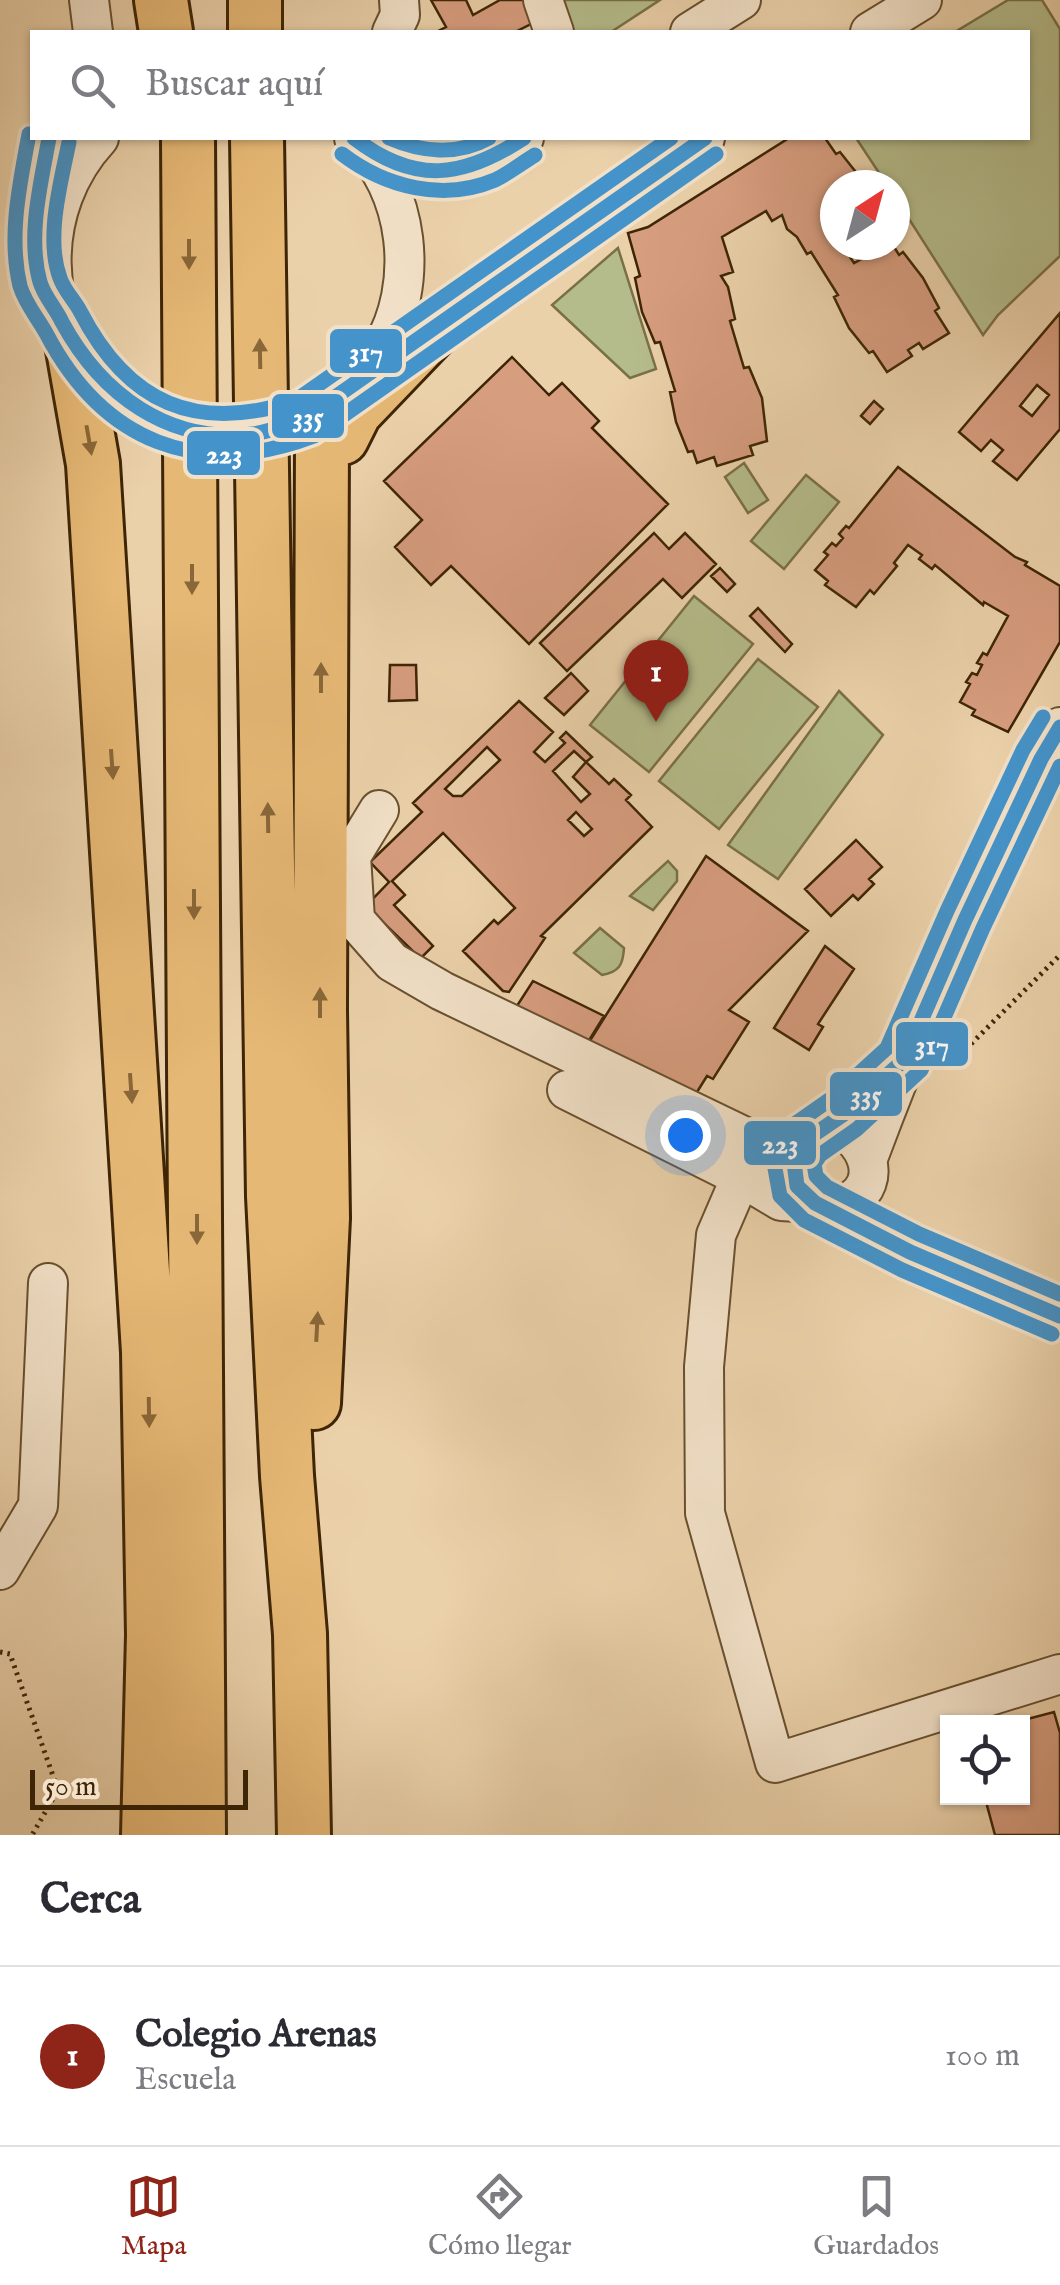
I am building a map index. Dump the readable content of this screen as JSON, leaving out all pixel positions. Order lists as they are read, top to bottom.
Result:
{
  "lines": ["transit line 223", "transit line 335", "transit line 317"],
  "scale_bar": "50 m",
  "north": "top right",
  "page": {
    "search": "Buscar aquí",
    "pins": "1",
    "scale": "50 m",
    "heading": "Cerca",
    "list": [
      {
        "mark": "1",
        "name": "Colegio Arenas",
        "note": "Escuela",
        "value": "100 m"
      }
    ],
    "nav": ["Mapa", "Cómo llegar", "Guardados"]
  }
}
